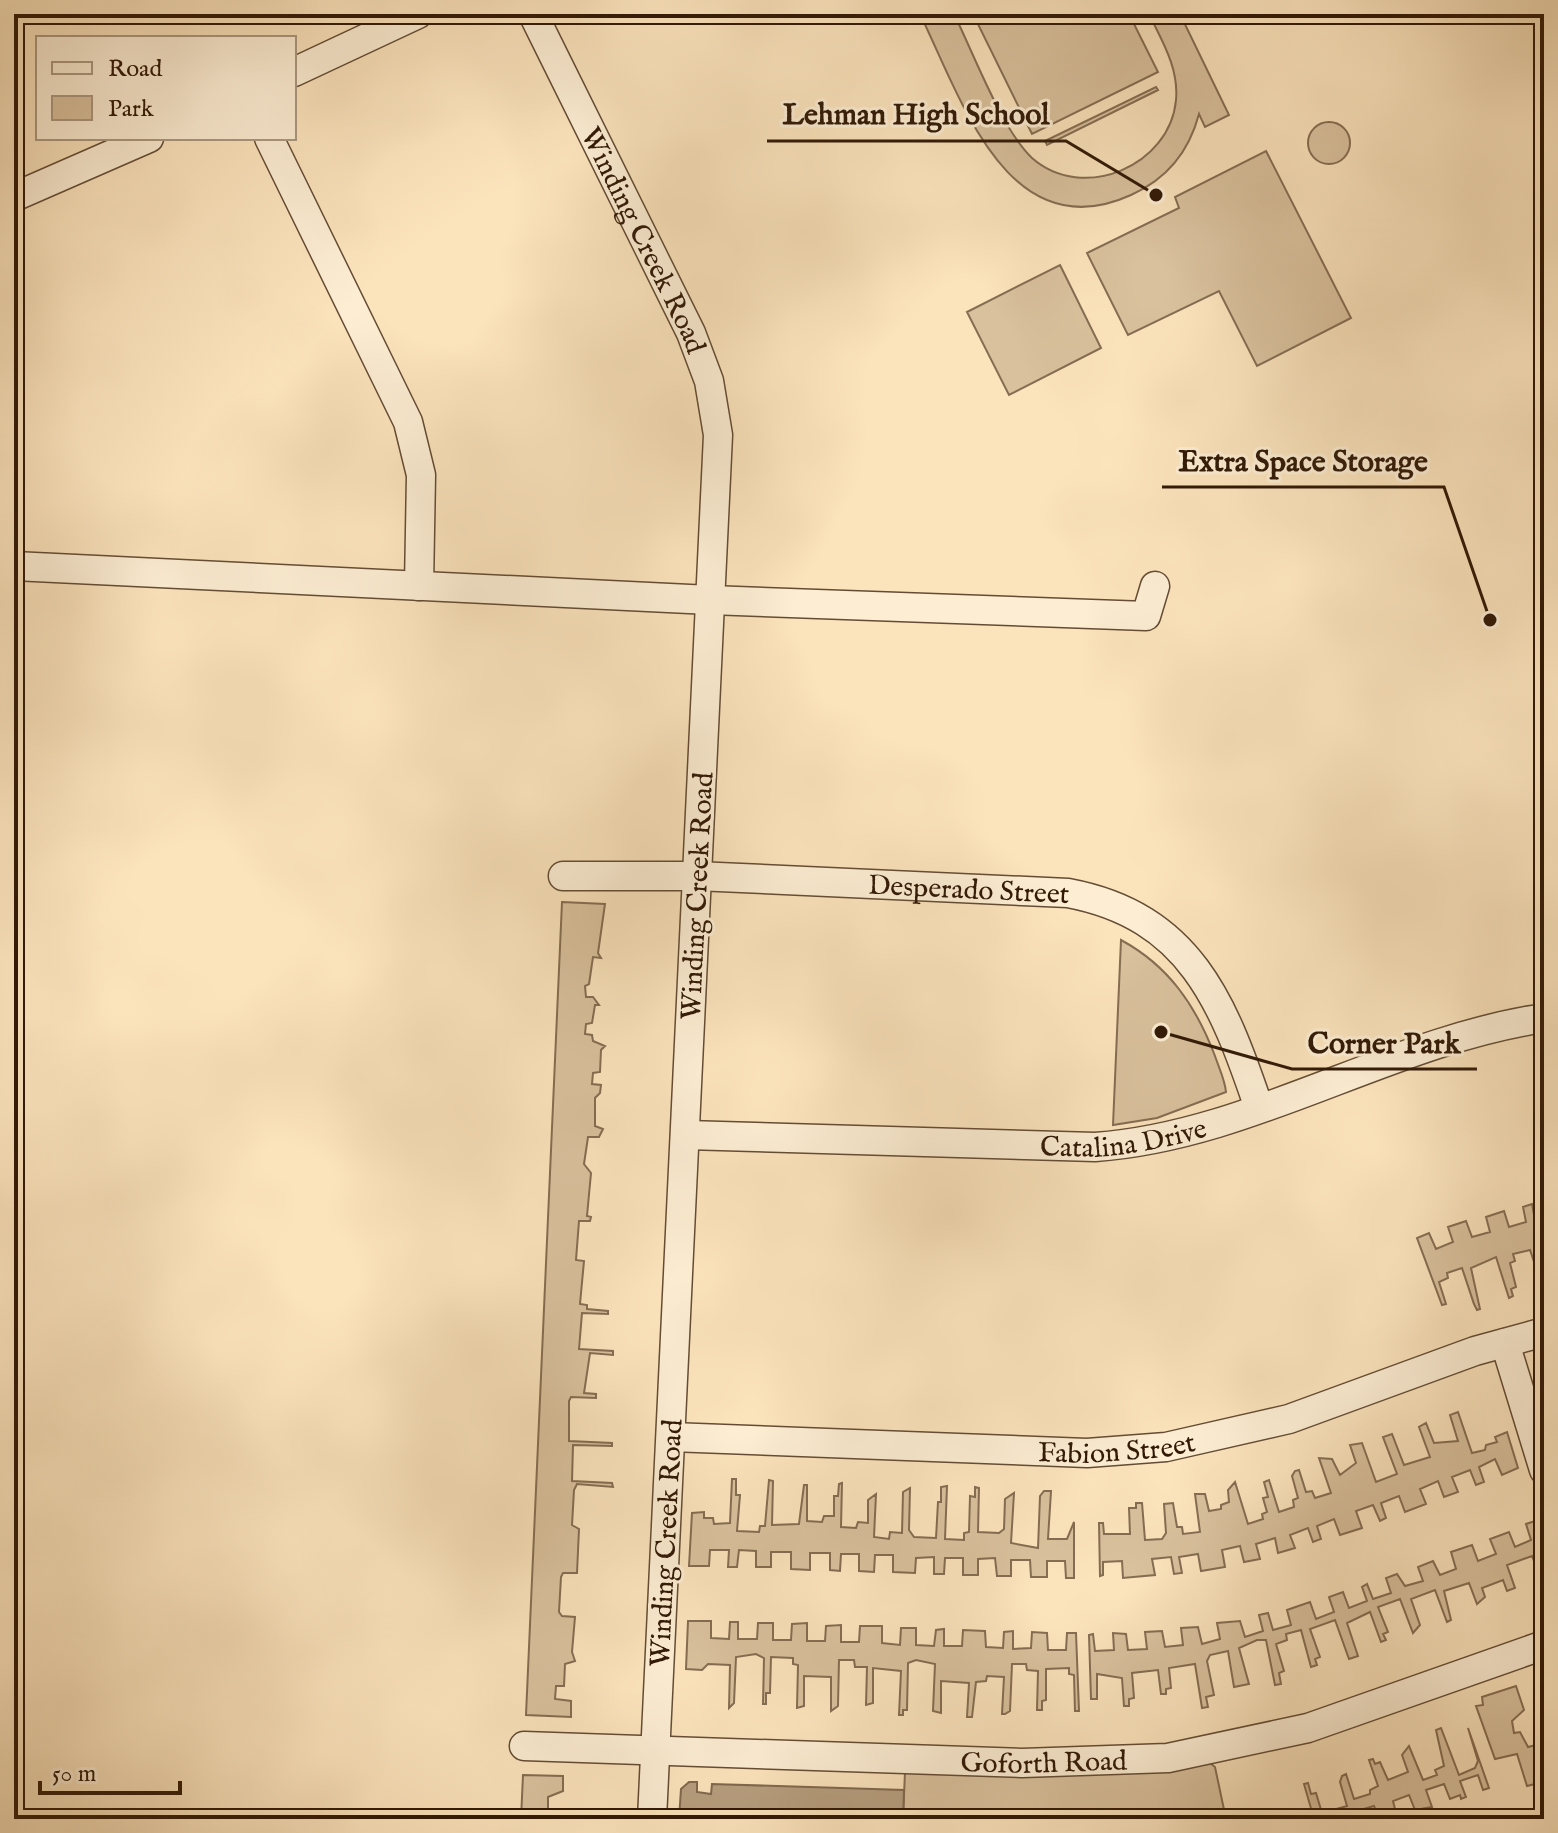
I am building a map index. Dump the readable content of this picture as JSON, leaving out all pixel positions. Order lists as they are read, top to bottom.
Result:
{
  "streets": {
    "street": [
      "Winding Creek Road",
      "Desperado Street",
      "Catalina Drive",
      "Fabion Street",
      "Goforth Road"
    ]
  },
  "crossings": [
    ["Winding Creek Road", "Desperado Street"],
    ["Winding Creek Road", "Catalina Drive"],
    ["Winding Creek Road", "Fabion Street"],
    ["Winding Creek Road", "Goforth Road"],
    ["Desperado Street", "Catalina Drive"]
  ],
  "places": ["Lehman High School", "Extra Space Storage", "Corner Park"],
  "legend": ["Road", "Park"],
  "scale_bar": "50 m"
}
